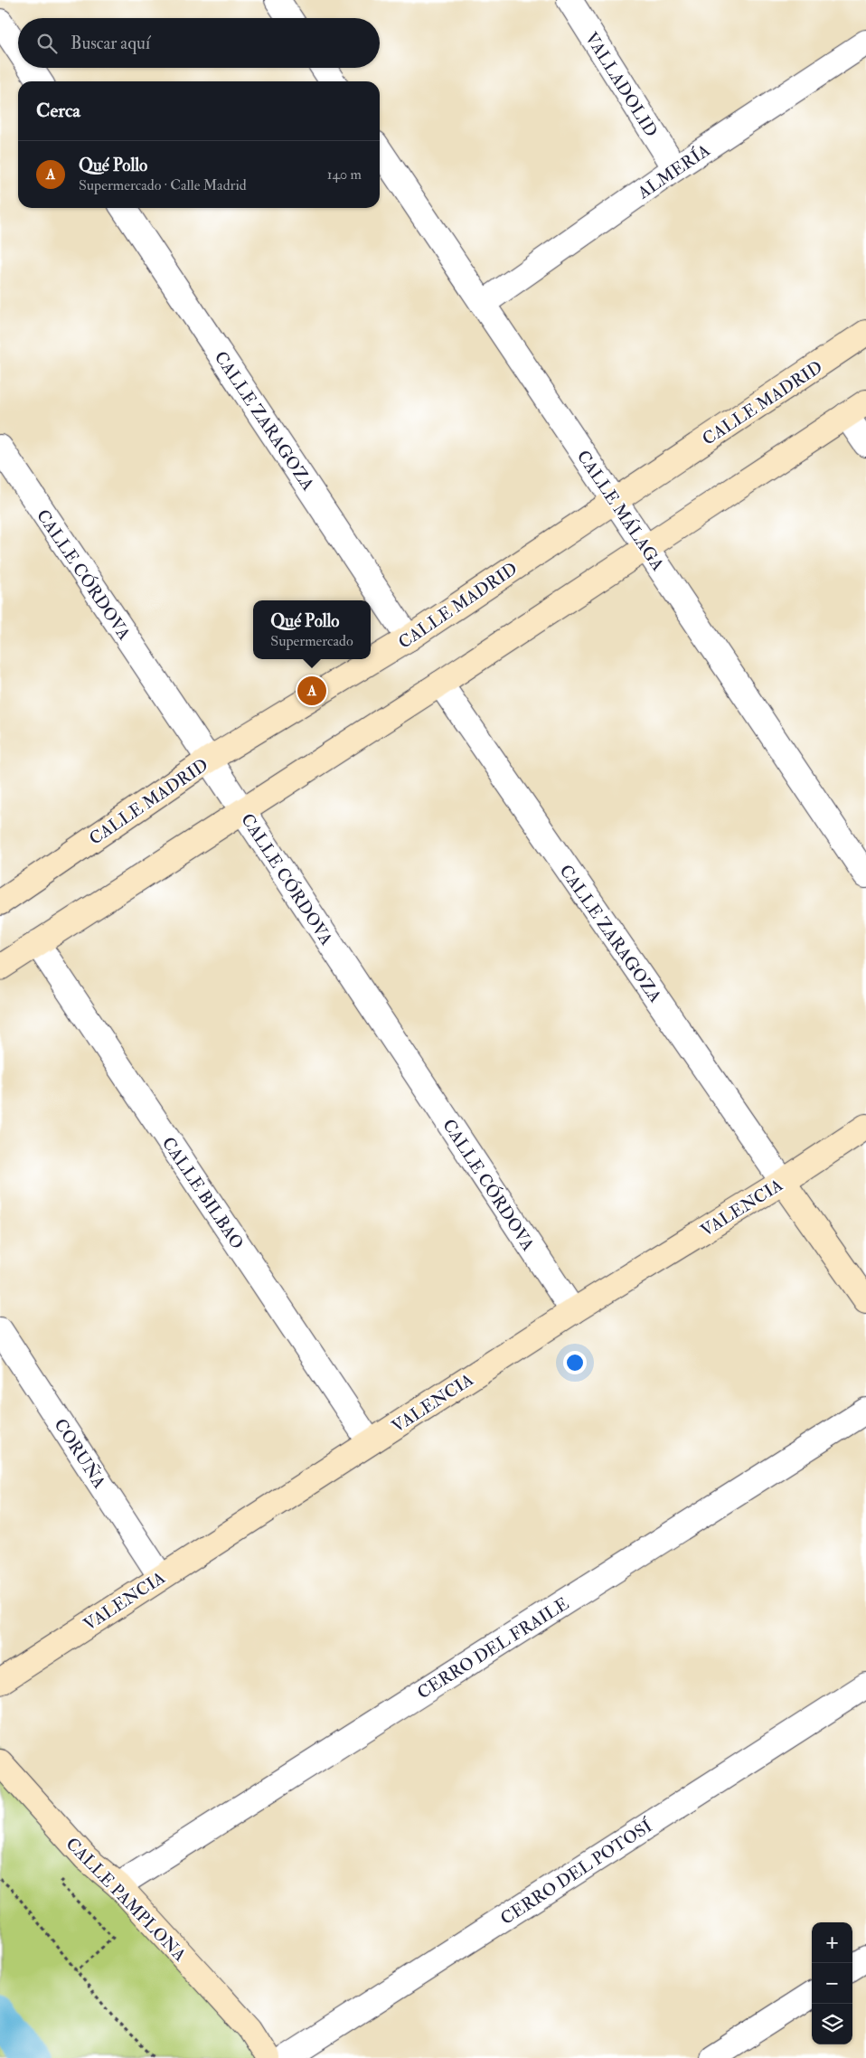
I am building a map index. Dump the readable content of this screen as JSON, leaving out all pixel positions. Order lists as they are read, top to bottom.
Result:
{
  "streets": {
    "street": [
      "VALLADOLID",
      "ALMERÍA",
      "CALLE MADRID",
      "CALLE ZARAGOZA",
      "CALLE MÁLAGA",
      "CALLE CÓRDOVA",
      "CALLE BILBAO",
      "VALENCIA",
      "CORUÑA",
      "CERRO DEL FRAILE",
      "CERRO DEL POTOSÍ",
      "CALLE PAMPLONA"
    ]
  },
  "crossings": [
    ["VALLADOLID", "ALMERÍA"],
    ["ALMERÍA", "CALLE MÁLAGA"],
    ["CALLE MADRID", "CALLE ZARAGOZA"],
    ["CALLE MADRID", "CALLE MÁLAGA"],
    ["CALLE MADRID", "CALLE CÓRDOVA"],
    ["CALLE ZARAGOZA", "VALENCIA"],
    ["CALLE CÓRDOVA", "VALENCIA"],
    ["CALLE BILBAO", "VALENCIA"],
    ["VALENCIA", "CORUÑA"],
    ["CERRO DEL FRAILE", "CALLE PAMPLONA"]
  ],
  "page": {
    "search": "Buscar aquí",
    "heading": "Cerca",
    "list": [
      {
        "mark": "A",
        "name": "Qué Pollo",
        "note": "Supermercado · Calle Madrid",
        "value": "140 m"
      }
    ],
    "popup": ["Qué Pollo", "Supermercado"],
    "pins": "A",
    "map_buttons": ["+", "−"]
  }
}
